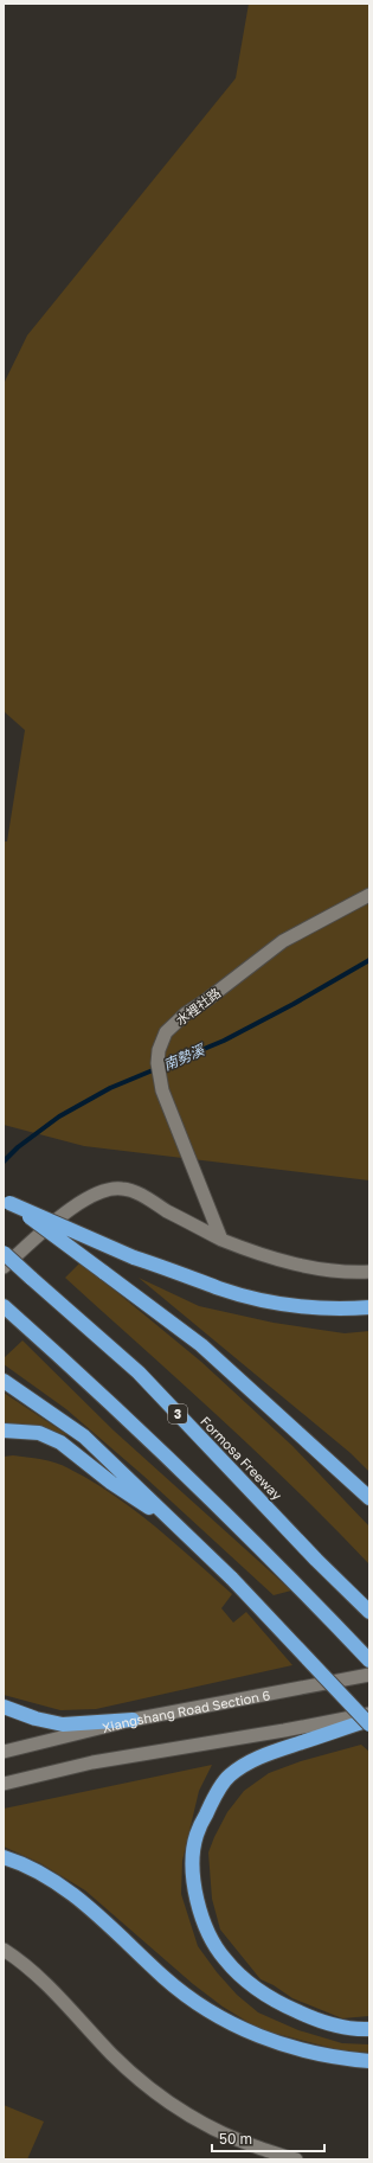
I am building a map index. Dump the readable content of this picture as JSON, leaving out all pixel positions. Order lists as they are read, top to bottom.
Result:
{
  "streets": {
    "highway": ["3", "Formosa Freeway"],
    "street": ["水裡社路", "Xiangshang Road Section 6"]
  },
  "water": ["南勢溪"],
  "scale_bar": "50 m"
}
